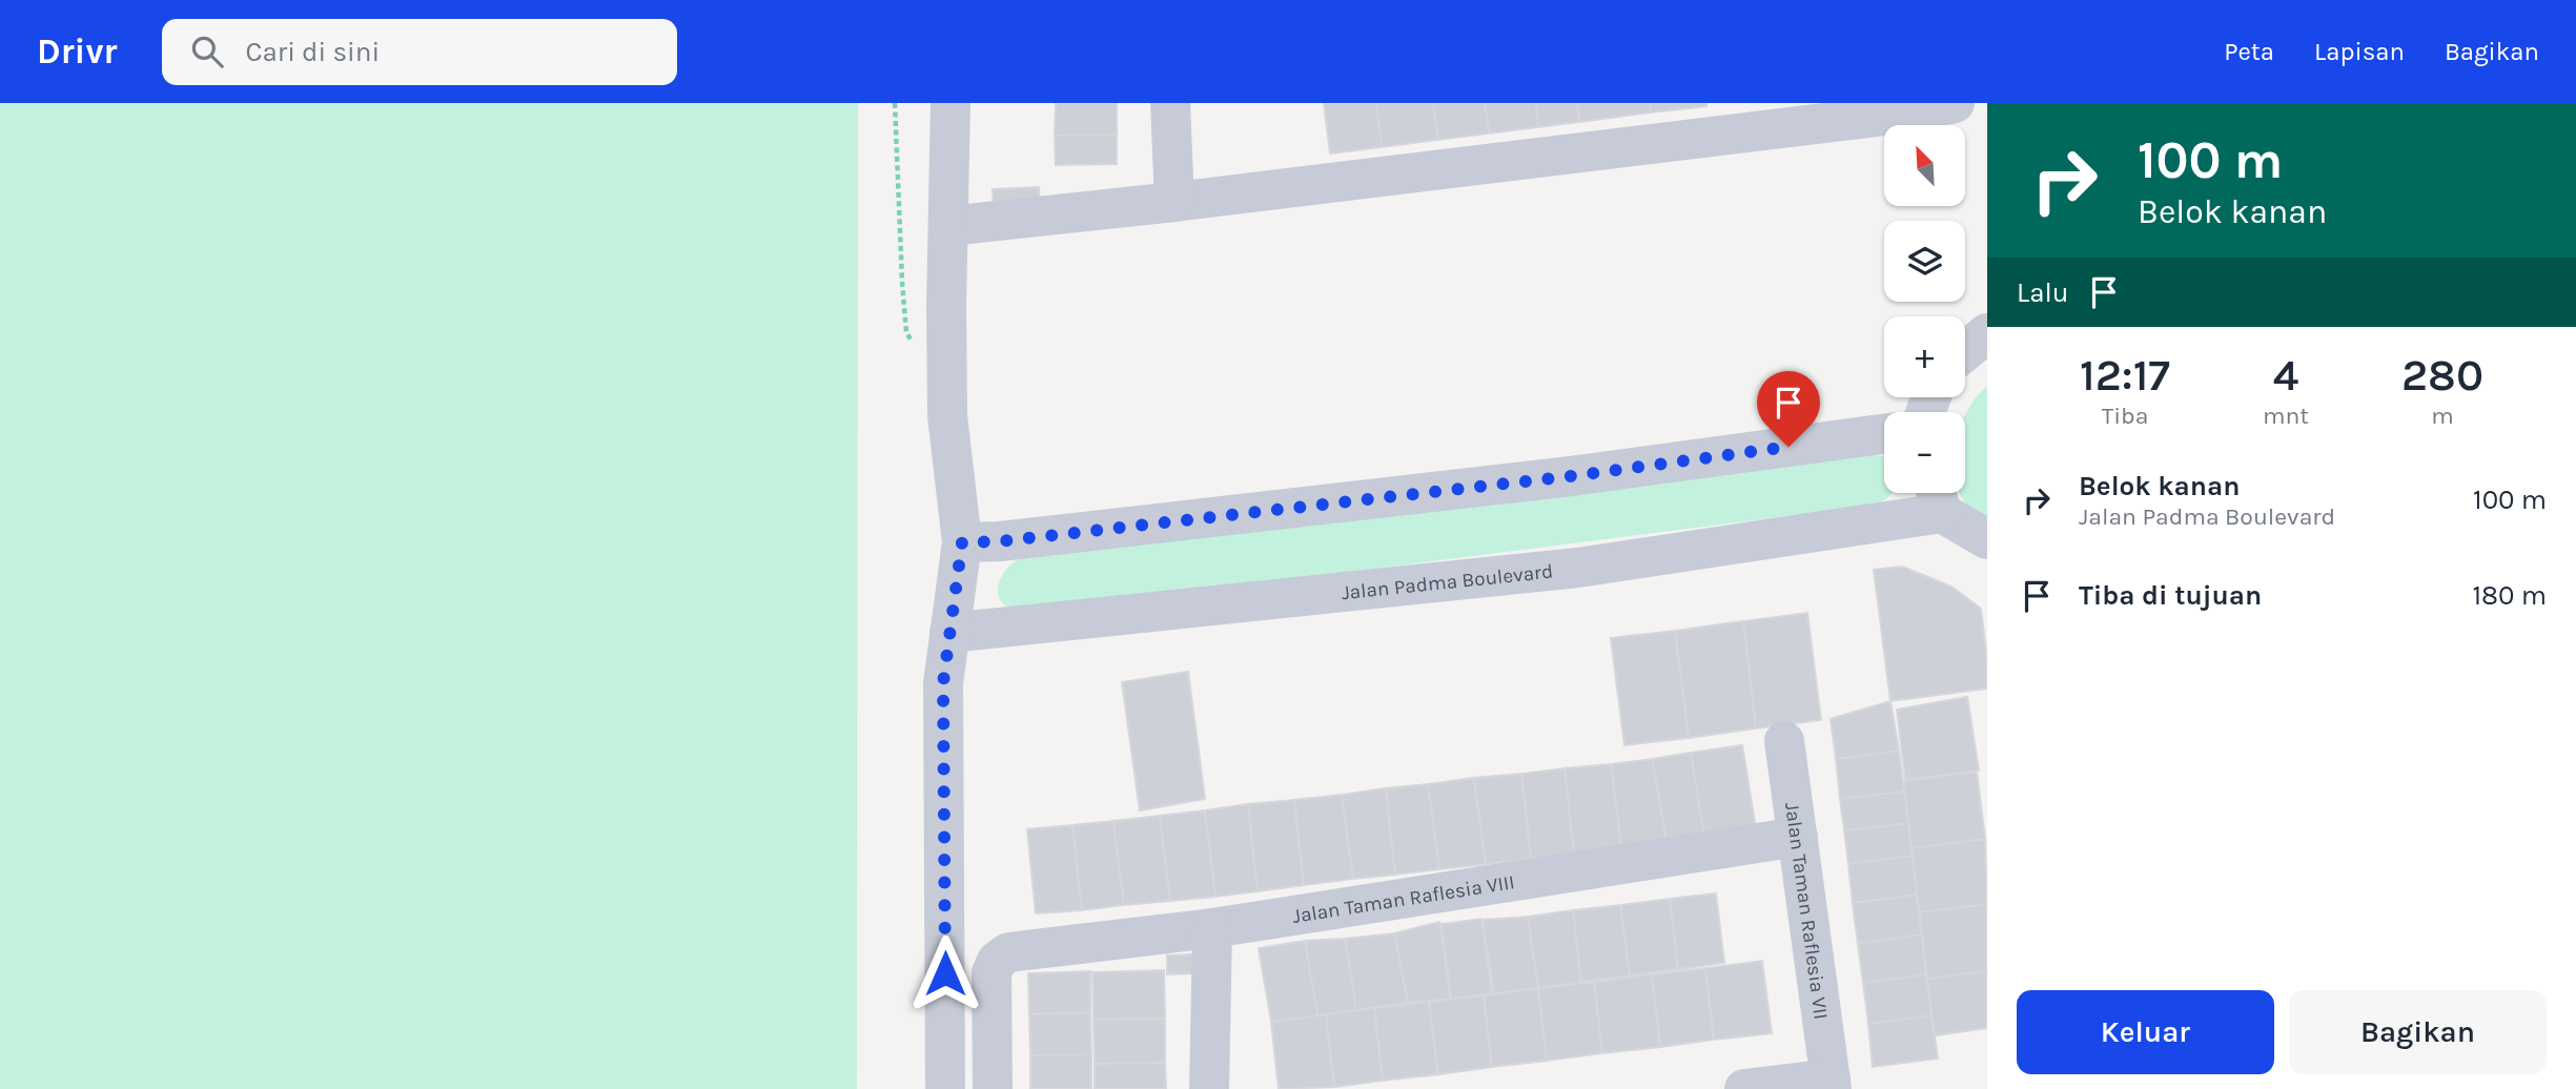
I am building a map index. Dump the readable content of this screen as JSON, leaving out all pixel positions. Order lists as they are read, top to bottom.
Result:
{
  "streets": {
    "street": ["Jalan Padma Boulevard", "Jalan Taman Raflesia VIII", "Jalan Taman Raflesia VII"]
  },
  "crossings": [
    ["Jalan Taman Raflesia VIII", "Jalan Taman Raflesia VII"]
  ],
  "north": "top left",
  "page": {
    "header": "Drivr",
    "search": "Cari di sini",
    "nav": ["Peta", "Lapisan", "Bagikan"],
    "turn": ["100 m", "Belok kanan"],
    "map_buttons": ["+", "−"],
    "then": "Lalu",
    "eta": [
      "12:17",
      "Tiba",
      "4",
      "mnt",
      "280",
      "m"
    ],
    "list": [
      {
        "name": "Belok kanan",
        "note": "Jalan Padma Boulevard",
        "value": "100 m"
      },
      {
        "name": "Tiba di tujuan",
        "value": "180 m"
      }
    ],
    "buttons": ["Keluar", "Bagikan"]
  }
}
